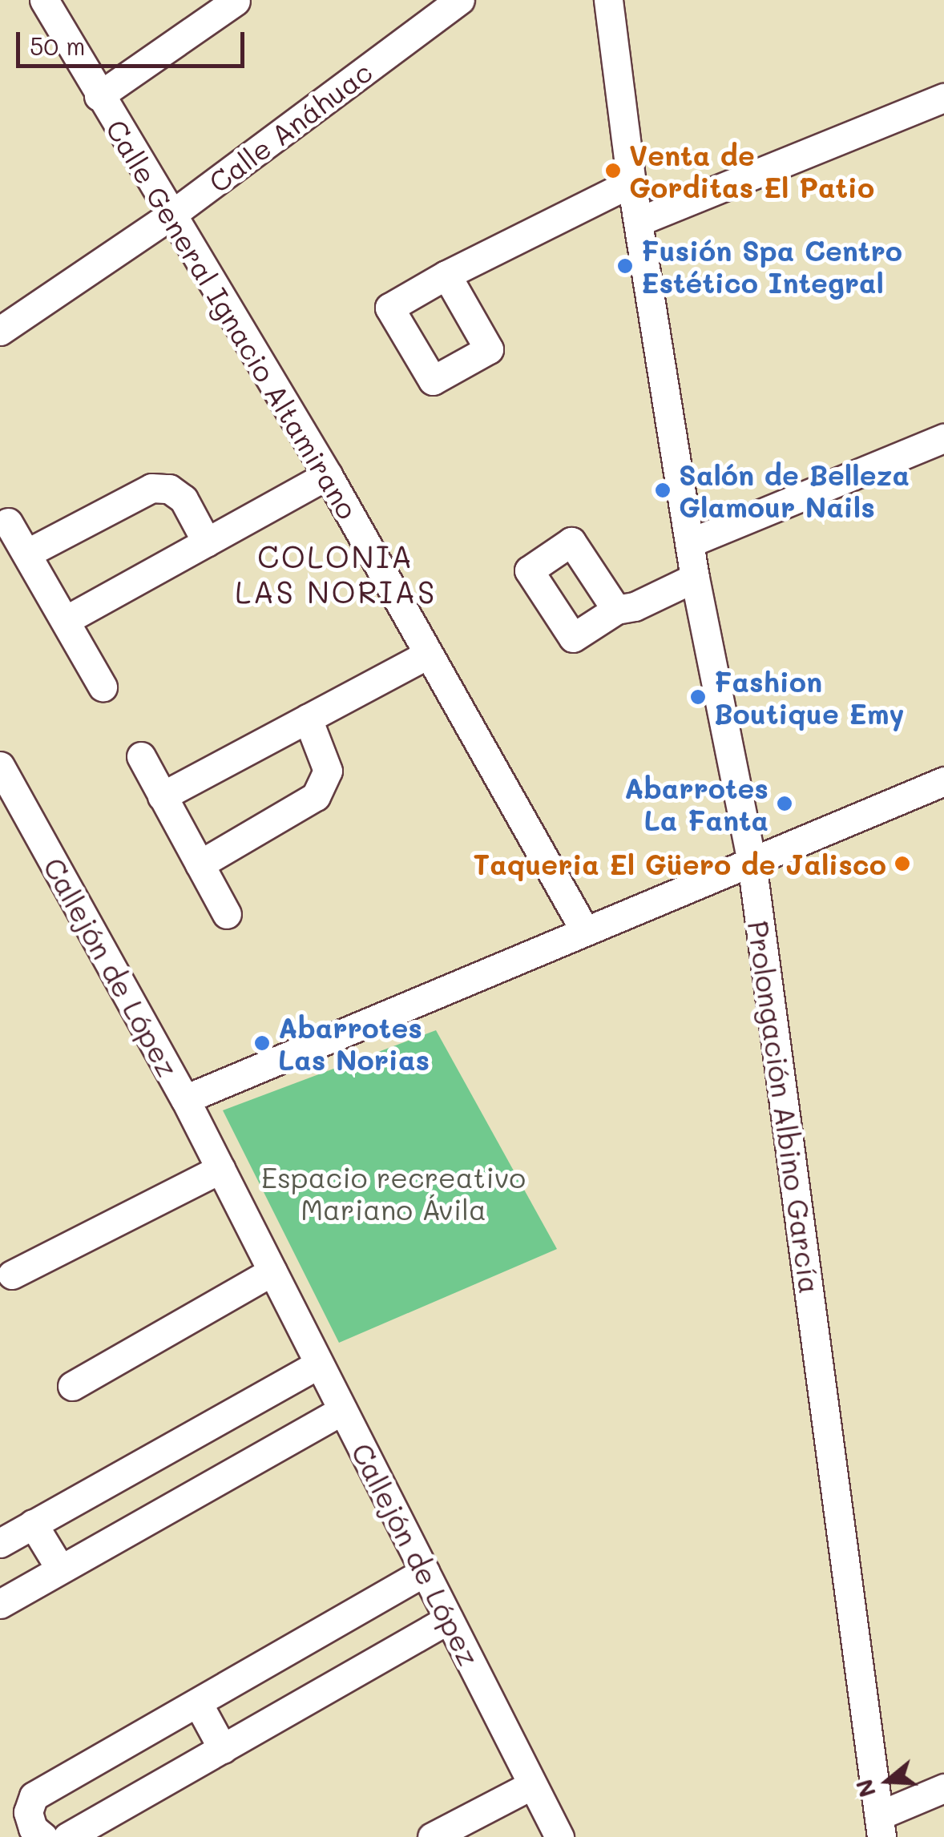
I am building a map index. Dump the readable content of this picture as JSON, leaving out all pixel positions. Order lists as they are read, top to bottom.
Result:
{
  "streets": {
    "street": [
      "Calle Anáhuac",
      "Calle General Ignacio Altamirano",
      "Callejón de López",
      "Prolongación Albino García"
    ]
  },
  "crossings": [
    ["Calle Anáhuac", "Calle General Ignacio Altamirano"]
  ],
  "districts": ["COLONIA LAS NORIAS"],
  "parks": ["Espacio recreativo Mariano Ávila"],
  "places": [
    "Venta de Gorditas El Patio",
    "Fusión Spa Centro Estético Integral",
    "Salón de Belleza Glamour Nails",
    "Fashion Boutique Emy",
    "Abarrotes La Fanta",
    "Taqueria El Güero de Jalisco",
    "Abarrotes Las Norias"
  ],
  "scale_bar": "50 m",
  "north": "left"
}
